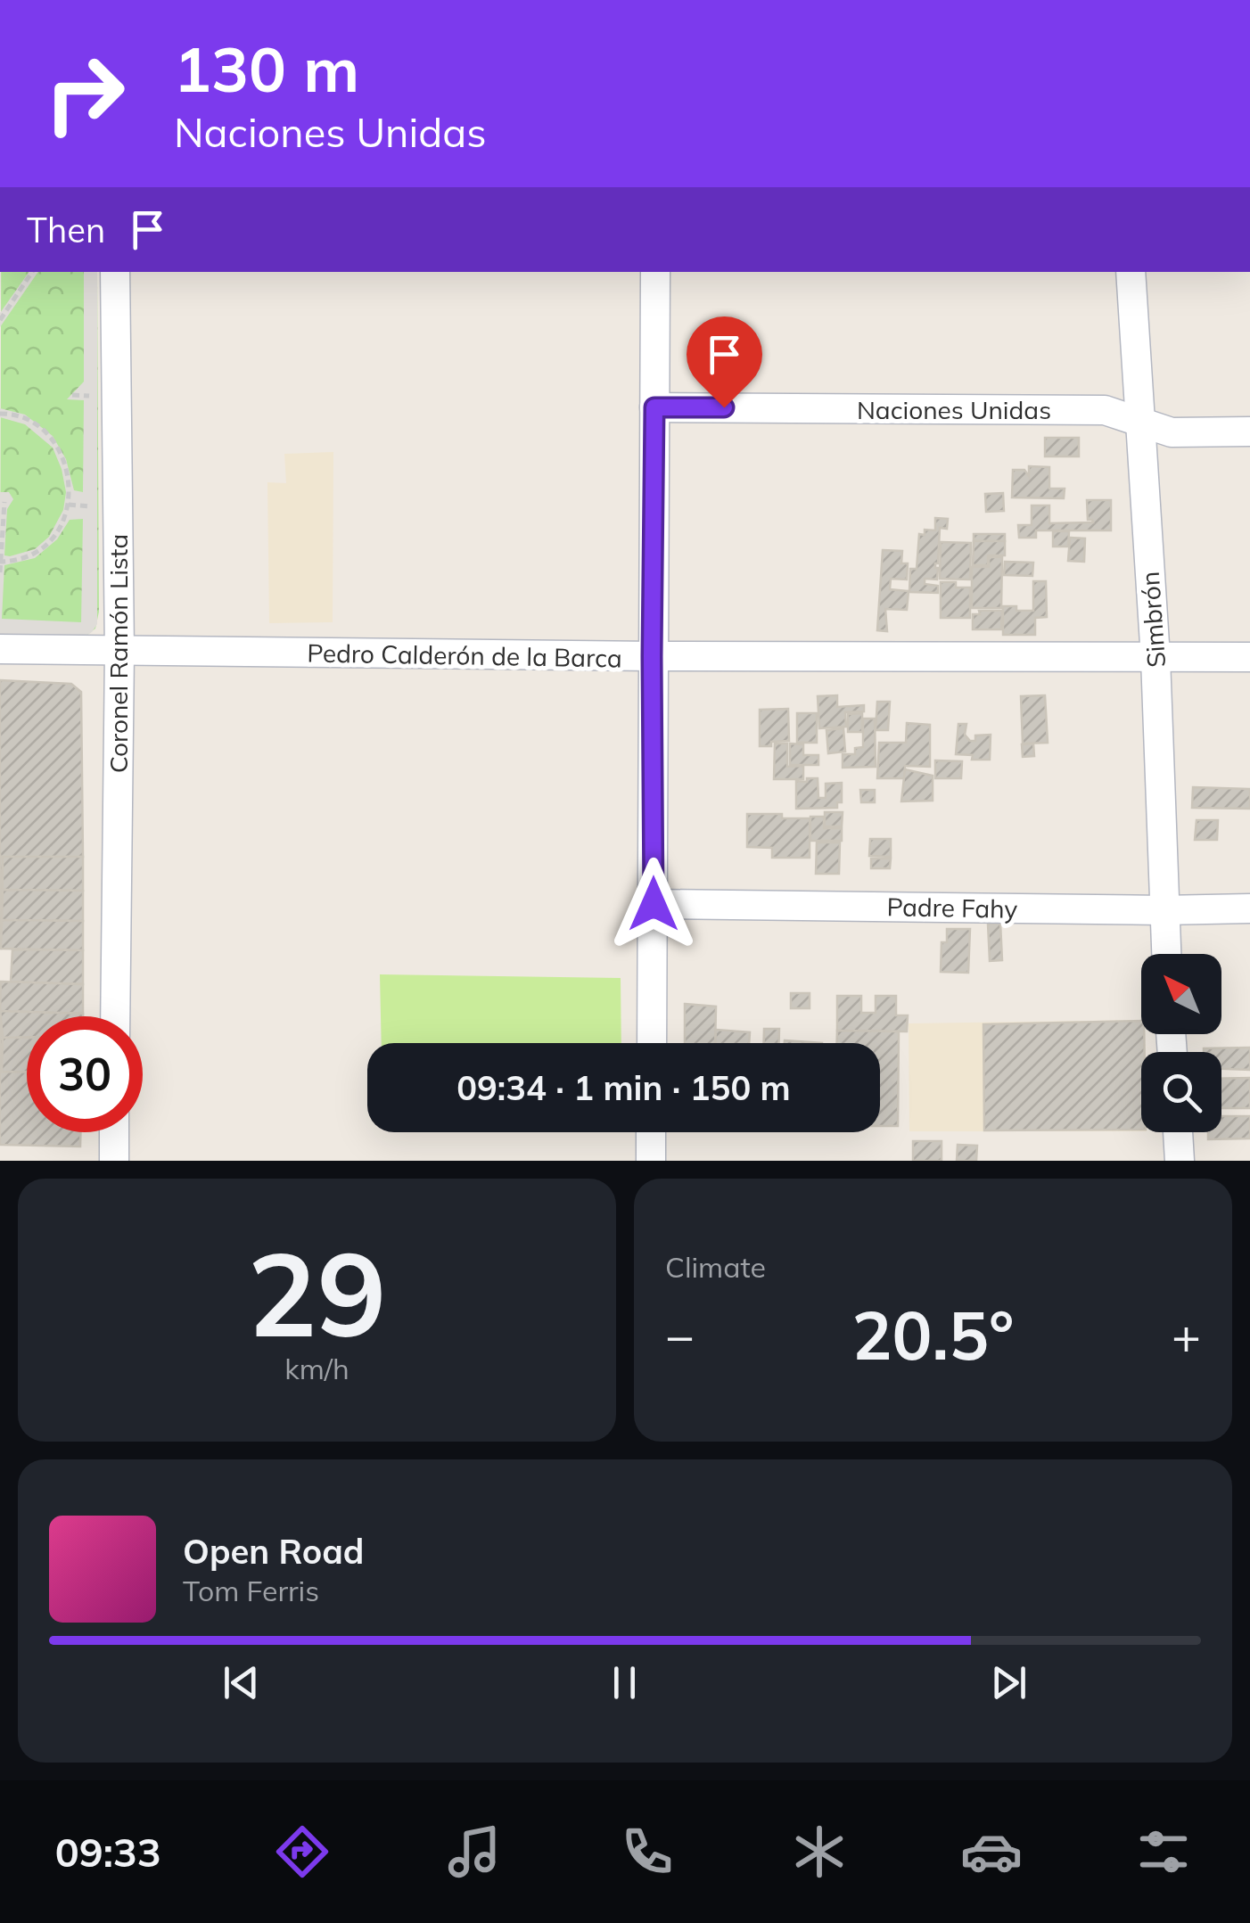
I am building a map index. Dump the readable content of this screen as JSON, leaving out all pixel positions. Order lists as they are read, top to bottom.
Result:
{
  "streets": {
    "street": [
      "Naciones Unidas",
      "Simbrón",
      "Coronel Ramón Lista",
      "Pedro Calderón de la Barca",
      "Padre Fahy"
    ]
  },
  "crossings": [
    ["Naciones Unidas", "Simbrón"],
    ["Simbrón", "Pedro Calderón de la Barca"],
    ["Simbrón", "Padre Fahy"],
    ["Coronel Ramón Lista", "Pedro Calderón de la Barca"]
  ],
  "north": "top left",
  "page": {
    "turn": ["130 m", "Naciones Unidas"],
    "then": "Then",
    "limit": "30",
    "trip": "09:34 · 1 min · 150 m",
    "tile": [
      ["29", "km/h"],
      "Climate"
    ],
    "heat": ["−", "20.5°", "+"],
    "song": ["Open Road", "Tom Ferris"],
    "tabs": "09:33"
  }
}
